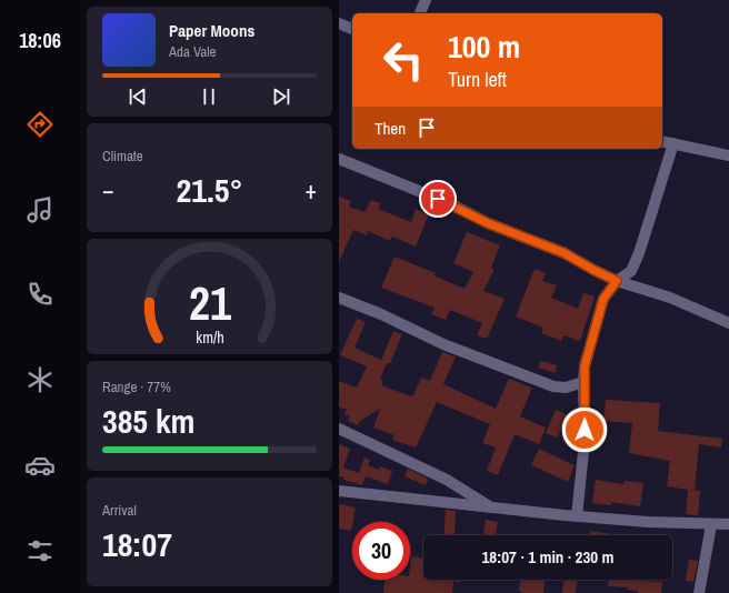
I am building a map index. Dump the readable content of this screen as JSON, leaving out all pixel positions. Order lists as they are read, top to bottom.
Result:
{
  "page": {
    "tabs": "18:06",
    "song": ["Paper Moons", "Ada Vale"],
    "turn": ["100 m", "Turn left"],
    "then": "Then",
    "tile": [
      "Climate",
      ["Range · 77%", "385 km"],
      ["Arrival", "18:07"]
    ],
    "heat": ["−", "21.5°", "+"],
    "limit": "30",
    "trip": "18:07 · 1 min · 230 m",
    "gauge": ["21", "km/h"]
  }
}
